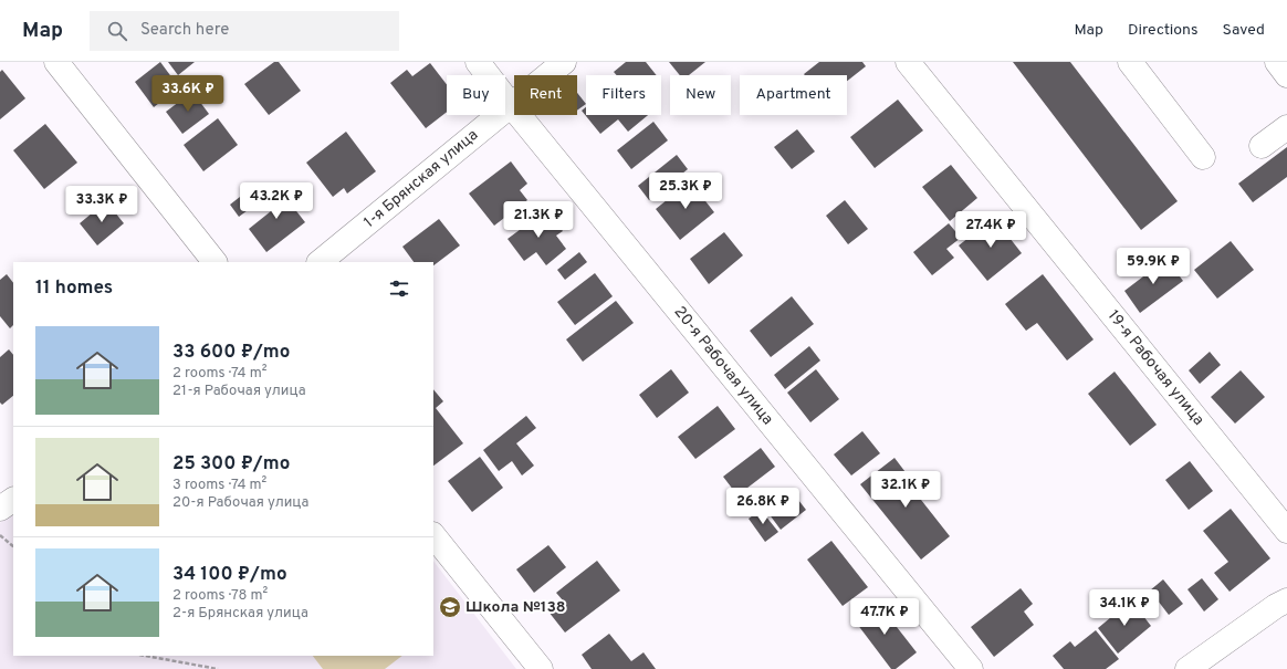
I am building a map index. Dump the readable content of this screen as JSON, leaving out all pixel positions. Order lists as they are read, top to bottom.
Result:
{
  "streets": {
    "street": ["1-я Брянская улица", "20-я Рабочая улица", "19-я Рабочая улица"]
  },
  "crossings": [
    ["1-я Брянская улица", "20-я Рабочая улица"]
  ],
  "places": {
    "school or university": ["Школа №138"]
  },
  "page": {
    "header": "Map",
    "search": "Search here",
    "nav": ["Map", "Directions", "Saved"],
    "price": [
      "33.6K ₽",
      "25.3K ₽",
      "43.2K ₽",
      "33.3K ₽",
      "21.3K ₽",
      "27.4K ₽",
      "59.9K ₽",
      "32.1K ₽",
      "26.8K ₽",
      "34.1K ₽",
      "47.7K ₽"
    ],
    "chip": [
      "Buy",
      "Rent",
      "Filters",
      "New",
      "Apartment"
    ],
    "heading": "11 homes",
    "list": [
      {
        "name": "33 600 ₽/mo",
        "note": "2 rooms · 74 m² · 21-я Рабочая улица"
      },
      {
        "name": "25 300 ₽/mo",
        "note": "3 rooms · 74 m² · 20-я Рабочая улица"
      },
      {
        "name": "34 100 ₽/mo",
        "note": "2 rooms · 78 m² · 2-я Брянская улица"
      }
    ]
  }
}
